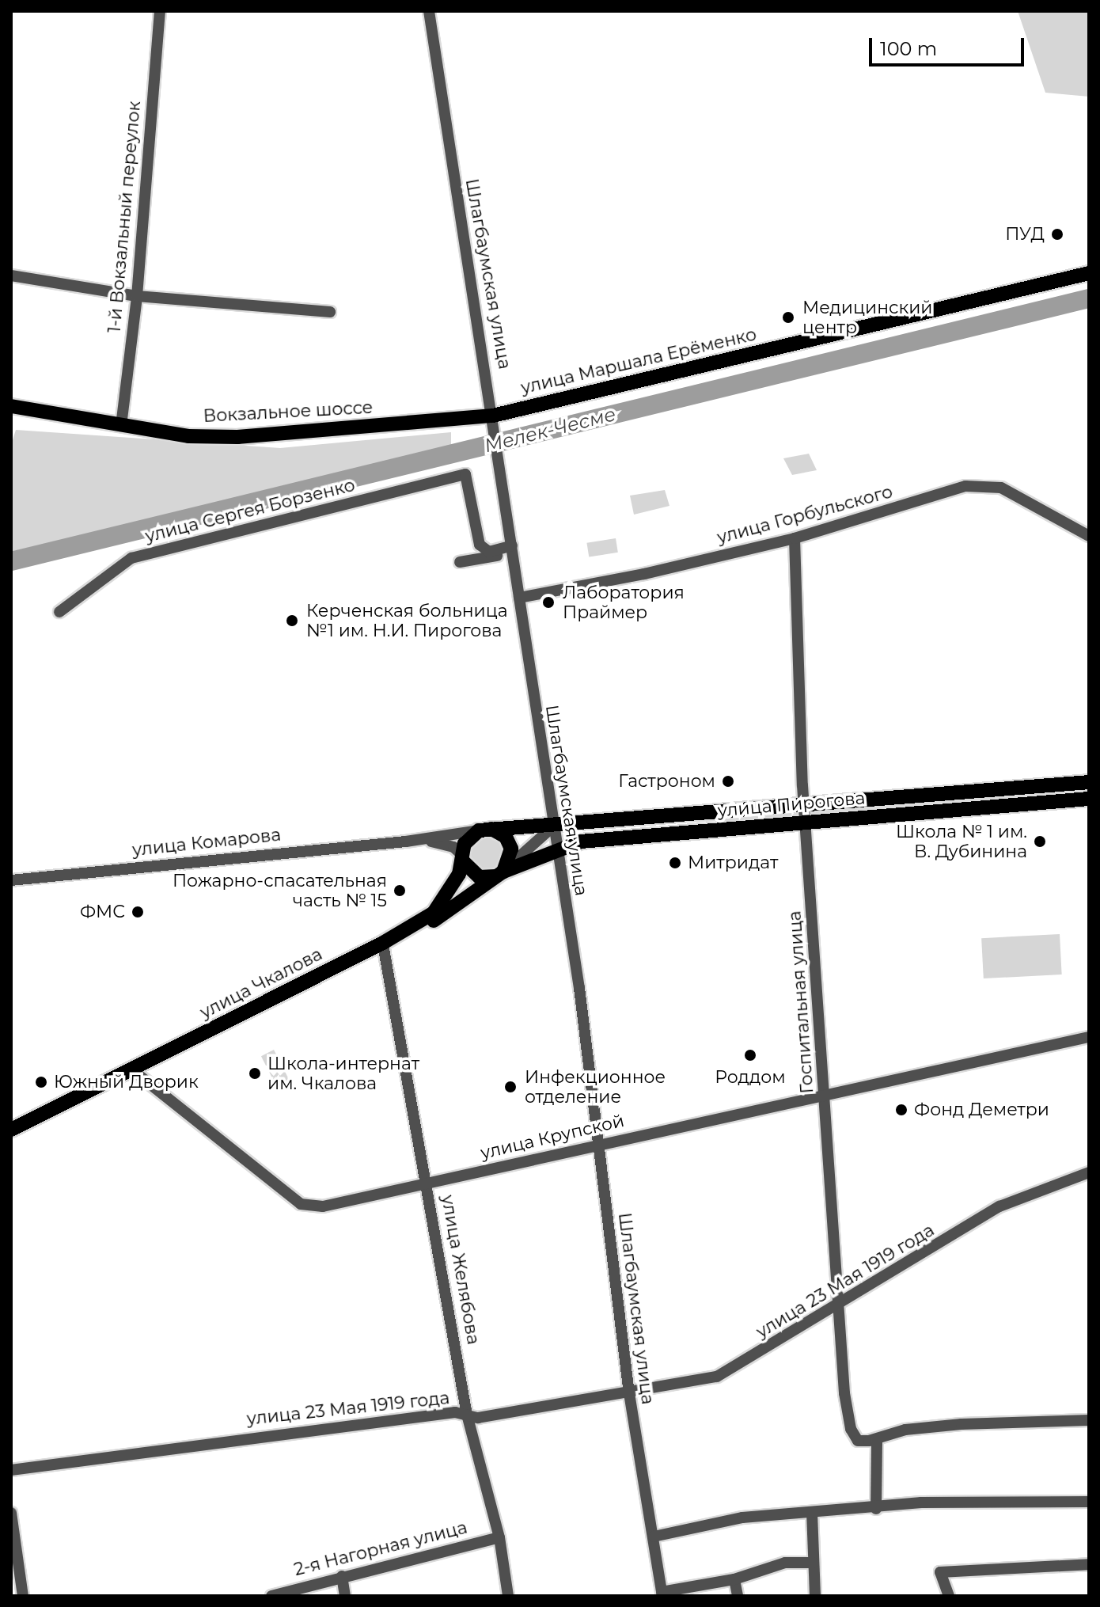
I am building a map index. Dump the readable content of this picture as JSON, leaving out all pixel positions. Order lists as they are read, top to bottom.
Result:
{
  "streets": {
    "main road": [
      "улица Маршала Ерёменко",
      "Вокзальное шоссе",
      "улица Пирогова",
      "улица Комарова",
      "улица Чкалова"
    ],
    "street": [
      "1-й Вокзальный переулок",
      "Шлагбаумская улица",
      "улица Сергея Борзенко",
      "улица Горбульского",
      "Госпитальная улица",
      "улица Крупской",
      "улица Желябова",
      "улица 23 Мая 1919 года",
      "2-я Нагорная улица"
    ]
  },
  "crossings": [
    ["1-й Вокзальный переулок", "Вокзальное шоссе"],
    ["Шлагбаумская улица", "улица Маршала Ерёменко"],
    ["Шлагбаумская улица", "Вокзальное шоссе"],
    ["Шлагбаумская улица", "улица Горбульского"],
    ["Шлагбаумская улица", "улица Пирогова"],
    ["Шлагбаумская улица", "улица Комарова"],
    ["Шлагбаумская улица", "улица Крупской"],
    ["Шлагбаумская улица", "улица 23 Мая 1919 года"],
    ["улица Маршала Ерёменко", "Вокзальное шоссе"],
    ["улица Горбульского", "Госпитальная улица"],
    ["улица Пирогова", "улица Комарова"],
    ["улица Пирогова", "улица Чкалова"],
    ["улица Пирогова", "Госпитальная улица"],
    ["улица Комарова", "улица Чкалова"],
    ["улица Чкалова", "улица Крупской"],
    ["улица Чкалова", "улица Желябова"],
    ["Госпитальная улица", "улица Крупской"],
    ["Госпитальная улица", "улица 23 Мая 1919 года"],
    ["улица Крупской", "улица Желябова"],
    ["улица Желябова", "улица 23 Мая 1919 года"],
    ["улица Желябова", "2-я Нагорная улица"]
  ],
  "water": ["Мелек-Чесме"],
  "places": [
    "ПУД",
    "Медицинский центр",
    "Лаборатория Праймер",
    "Керченская больница №1 им. Н.И. Пирогова",
    "Гастроном",
    "Школа № 1 им. В. Дубинина",
    "Митридат",
    "Пожарно-спасательная часть № 15",
    "ФМС",
    "Роддом",
    "Школа-интернат им. Чкалова",
    "Южный Дворик",
    "Инфекционное отделение",
    "Фонд Деметри"
  ],
  "scale_bar": "100 m"
}
